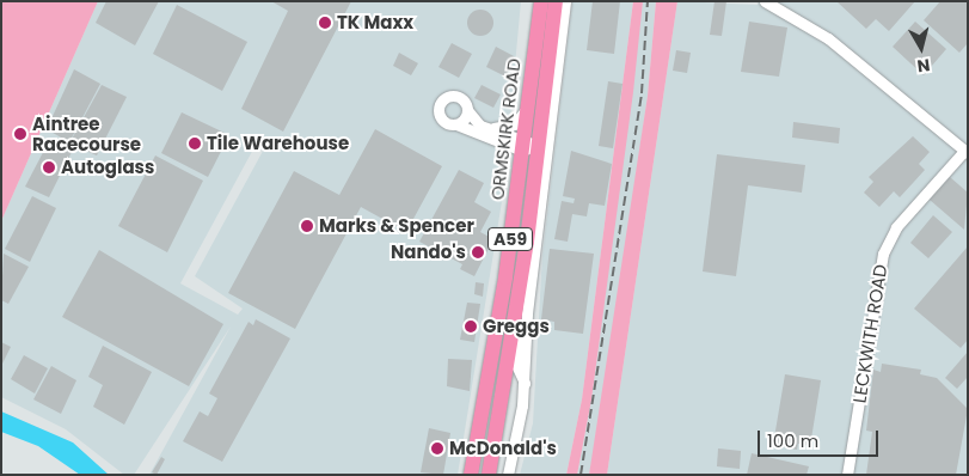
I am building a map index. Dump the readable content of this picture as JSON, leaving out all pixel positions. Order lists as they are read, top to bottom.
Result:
{
  "streets": {
    "highway": ["ORMSKIRK ROAD", "A59"],
    "street": ["LECKWITH ROAD"]
  },
  "places": [
    "TK Maxx",
    "Aintree Racecourse",
    "Tile Warehouse",
    "Autoglass",
    "Marks & Spencer",
    "Nando's",
    "Greggs",
    "McDonald's"
  ],
  "scale_bar": "100 m",
  "north": "bottom"
}
